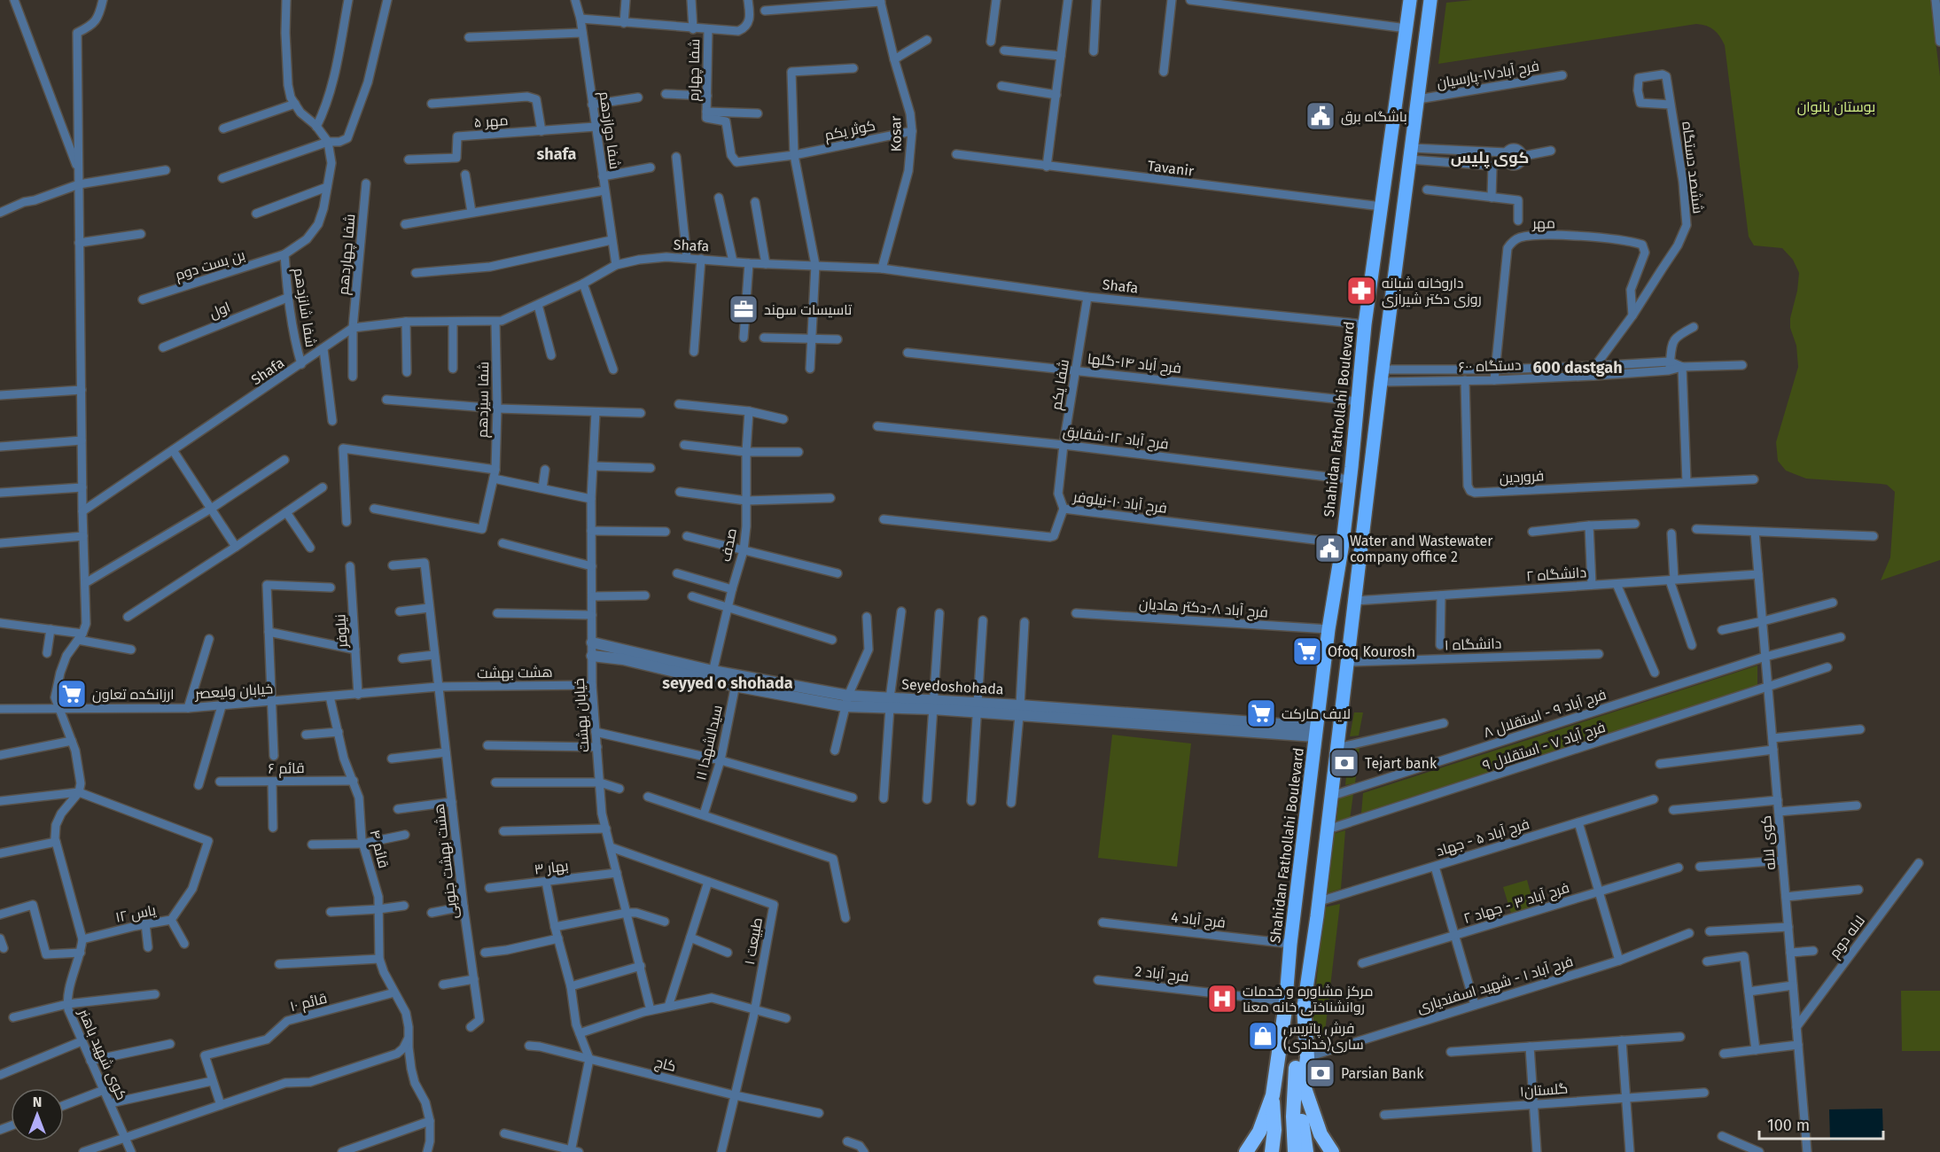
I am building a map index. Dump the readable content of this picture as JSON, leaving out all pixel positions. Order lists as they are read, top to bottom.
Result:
{
  "streets": {
    "highway": ["Shahidan Fathollahi Boulevard"],
    "street": [
      "شفا چهارم",
      "فرح آباد۱۷-پارسیان",
      "مهر ۵",
      "شفا دوازدهم",
      "کوثر یکم",
      "Kosar",
      "ششصد دستگاه",
      "Tavanir",
      "مهر",
      "Shafa",
      "شفا چهاردهم",
      "بن بست دوم",
      "شفا شانزدهم",
      "اول",
      "فرح آباد ۱۴-گلها",
      "۶۰۰ دستگاه",
      "شفا یکم",
      "شفا سیزدهم",
      "فرح آباد ۱۲-شقایق",
      "فروردین",
      "فرح آباد ۱۰-نیلوفر",
      "صدف",
      "دانشگاه ۲",
      "فرح آباد ۸-دکتر هادیان",
      "نیلوفر",
      "دانشگاه ۱",
      "هشت بهشت",
      "Seyedoshohada",
      "خیابان ولیعصر",
      "فرح آباد ۹ - استقلال ۸",
      "خیابان بهشت",
      "سیدالشهدا ۱۱",
      "فرح آباد ۷ - استقلال ۹",
      "قائم ۶",
      "فرح آباد ۵ - جهاد",
      "کوی لاله",
      "قائم ۴",
      "هشت بهشت جنوبی",
      "بهار ۳",
      "فرح آباد ۳ - جهاد ۲",
      "یاس ۱۲",
      "فرح آباد 4",
      "لاله دوم",
      "طبیعت ۱",
      "فرح آباد 2",
      "فرح آباد ۱ - شهید اسفندیاری",
      "قائم ۱۰",
      "کوی شهید باهنر",
      "کاج",
      "گلستان۱"
    ]
  },
  "crossings": [
    ["شفا چهارم", "کوثر یکم"],
    ["مهر ۵", "شفا دوازدهم"],
    ["شفا دوازدهم", "Shafa"],
    ["کوثر یکم", "Kosar"],
    ["Kosar", "Shafa"],
    ["ششصد دستگاه", "مهر"],
    ["ششصد دستگاه", "۶۰۰ دستگاه"],
    ["Tavanir", "Shahidan Fathollahi Boulevard"],
    ["مهر", "۶۰۰ دستگاه"],
    ["Shafa", "شفا چهاردهم"],
    ["Shafa", "شفا شانزدهم"],
    ["Shafa", "شفا یکم"],
    ["Shafa", "شفا سیزدهم"],
    ["Shafa", "Shahidan Fathollahi Boulevard"],
    ["بن بست دوم", "شفا شانزدهم"],
    ["شفا شانزدهم", "اول"],
    ["فرح آباد ۱۴-گلها", "شفا یکم"],
    ["فرح آباد ۱۴-گلها", "Shahidan Fathollahi Boulevard"],
    ["۶۰۰ دستگاه", "فروردین"],
    ["شفا یکم", "فرح آباد ۱۲-شقایق"],
    ["شفا یکم", "فرح آباد ۱۰-نیلوفر"],
    ["Shahidan Fathollahi Boulevard", "فرح آباد ۱۲-شقایق"],
    ["Shahidan Fathollahi Boulevard", "فرح آباد ۱۰-نیلوفر"],
    ["Shahidan Fathollahi Boulevard", "فرح آباد ۸-دکتر هادیان"],
    ["Shahidan Fathollahi Boulevard", "Seyedoshohada"],
    ["Shahidan Fathollahi Boulevard", "فرح آباد 4"],
    ["Shahidan Fathollahi Boulevard", "فرح آباد 2"],
    ["صدف", "Seyedoshohada"],
    ["دانشگاه ۲", "کوی لاله"],
    ["نیلوفر", "خیابان ولیعصر"],
    ["هشت بهشت", "خیابان ولیعصر"],
    ["هشت بهشت", "خیابان بهشت"],
    ["هشت بهشت", "هشت بهشت جنوبی"],
    ["Seyedoshohada", "خیابان بهشت"],
    ["Seyedoshohada", "سیدالشهدا ۱۱"],
    ["خیابان ولیعصر", "قائم ۴"],
    ["خیابان ولیعصر", "هشت بهشت جنوبی"],
    ["فرح آباد ۹ - استقلال ۸", "کوی لاله"],
    ["خیابان بهشت", "بهار ۳"],
    ["خیابان بهشت", "طبیعت ۱"],
    ["فرح آباد ۷ - استقلال ۹", "کوی لاله"],
    ["قائم ۶", "قائم ۴"],
    ["کوی لاله", "لاله دوم"],
    ["قائم ۴", "قائم ۱۰"],
    ["یاس ۱۲", "کوی شهید باهنر"],
    ["طبیعت ۱", "کاج"]
  ],
  "districts": [
    "shafa",
    "کوی پلیس",
    "600 dastgah",
    "seyyed o shohada"
  ],
  "parks": ["بوستان بانوان"],
  "places": {
    "public building": ["باشگاه برق", "Water and Wastewater company office 2"],
    "pharmacy": ["داروخانه شبانه روزی دکتر شیرازی"],
    "office": ["تاسیسات سهند"],
    "supermarket": ["Ofoq Kourosh", "ارزانکده تعاون", "لایف مارکت"],
    "bank": ["Tejart bank", "Parsian Bank"],
    "hospital": ["مرکز مشاوره و خدمات روانشناختی خانه معنا"],
    "shop": ["فرش پاتریس (خدادی)ساری"]
  },
  "scale_bar": "100 m",
  "north": "top"
}
